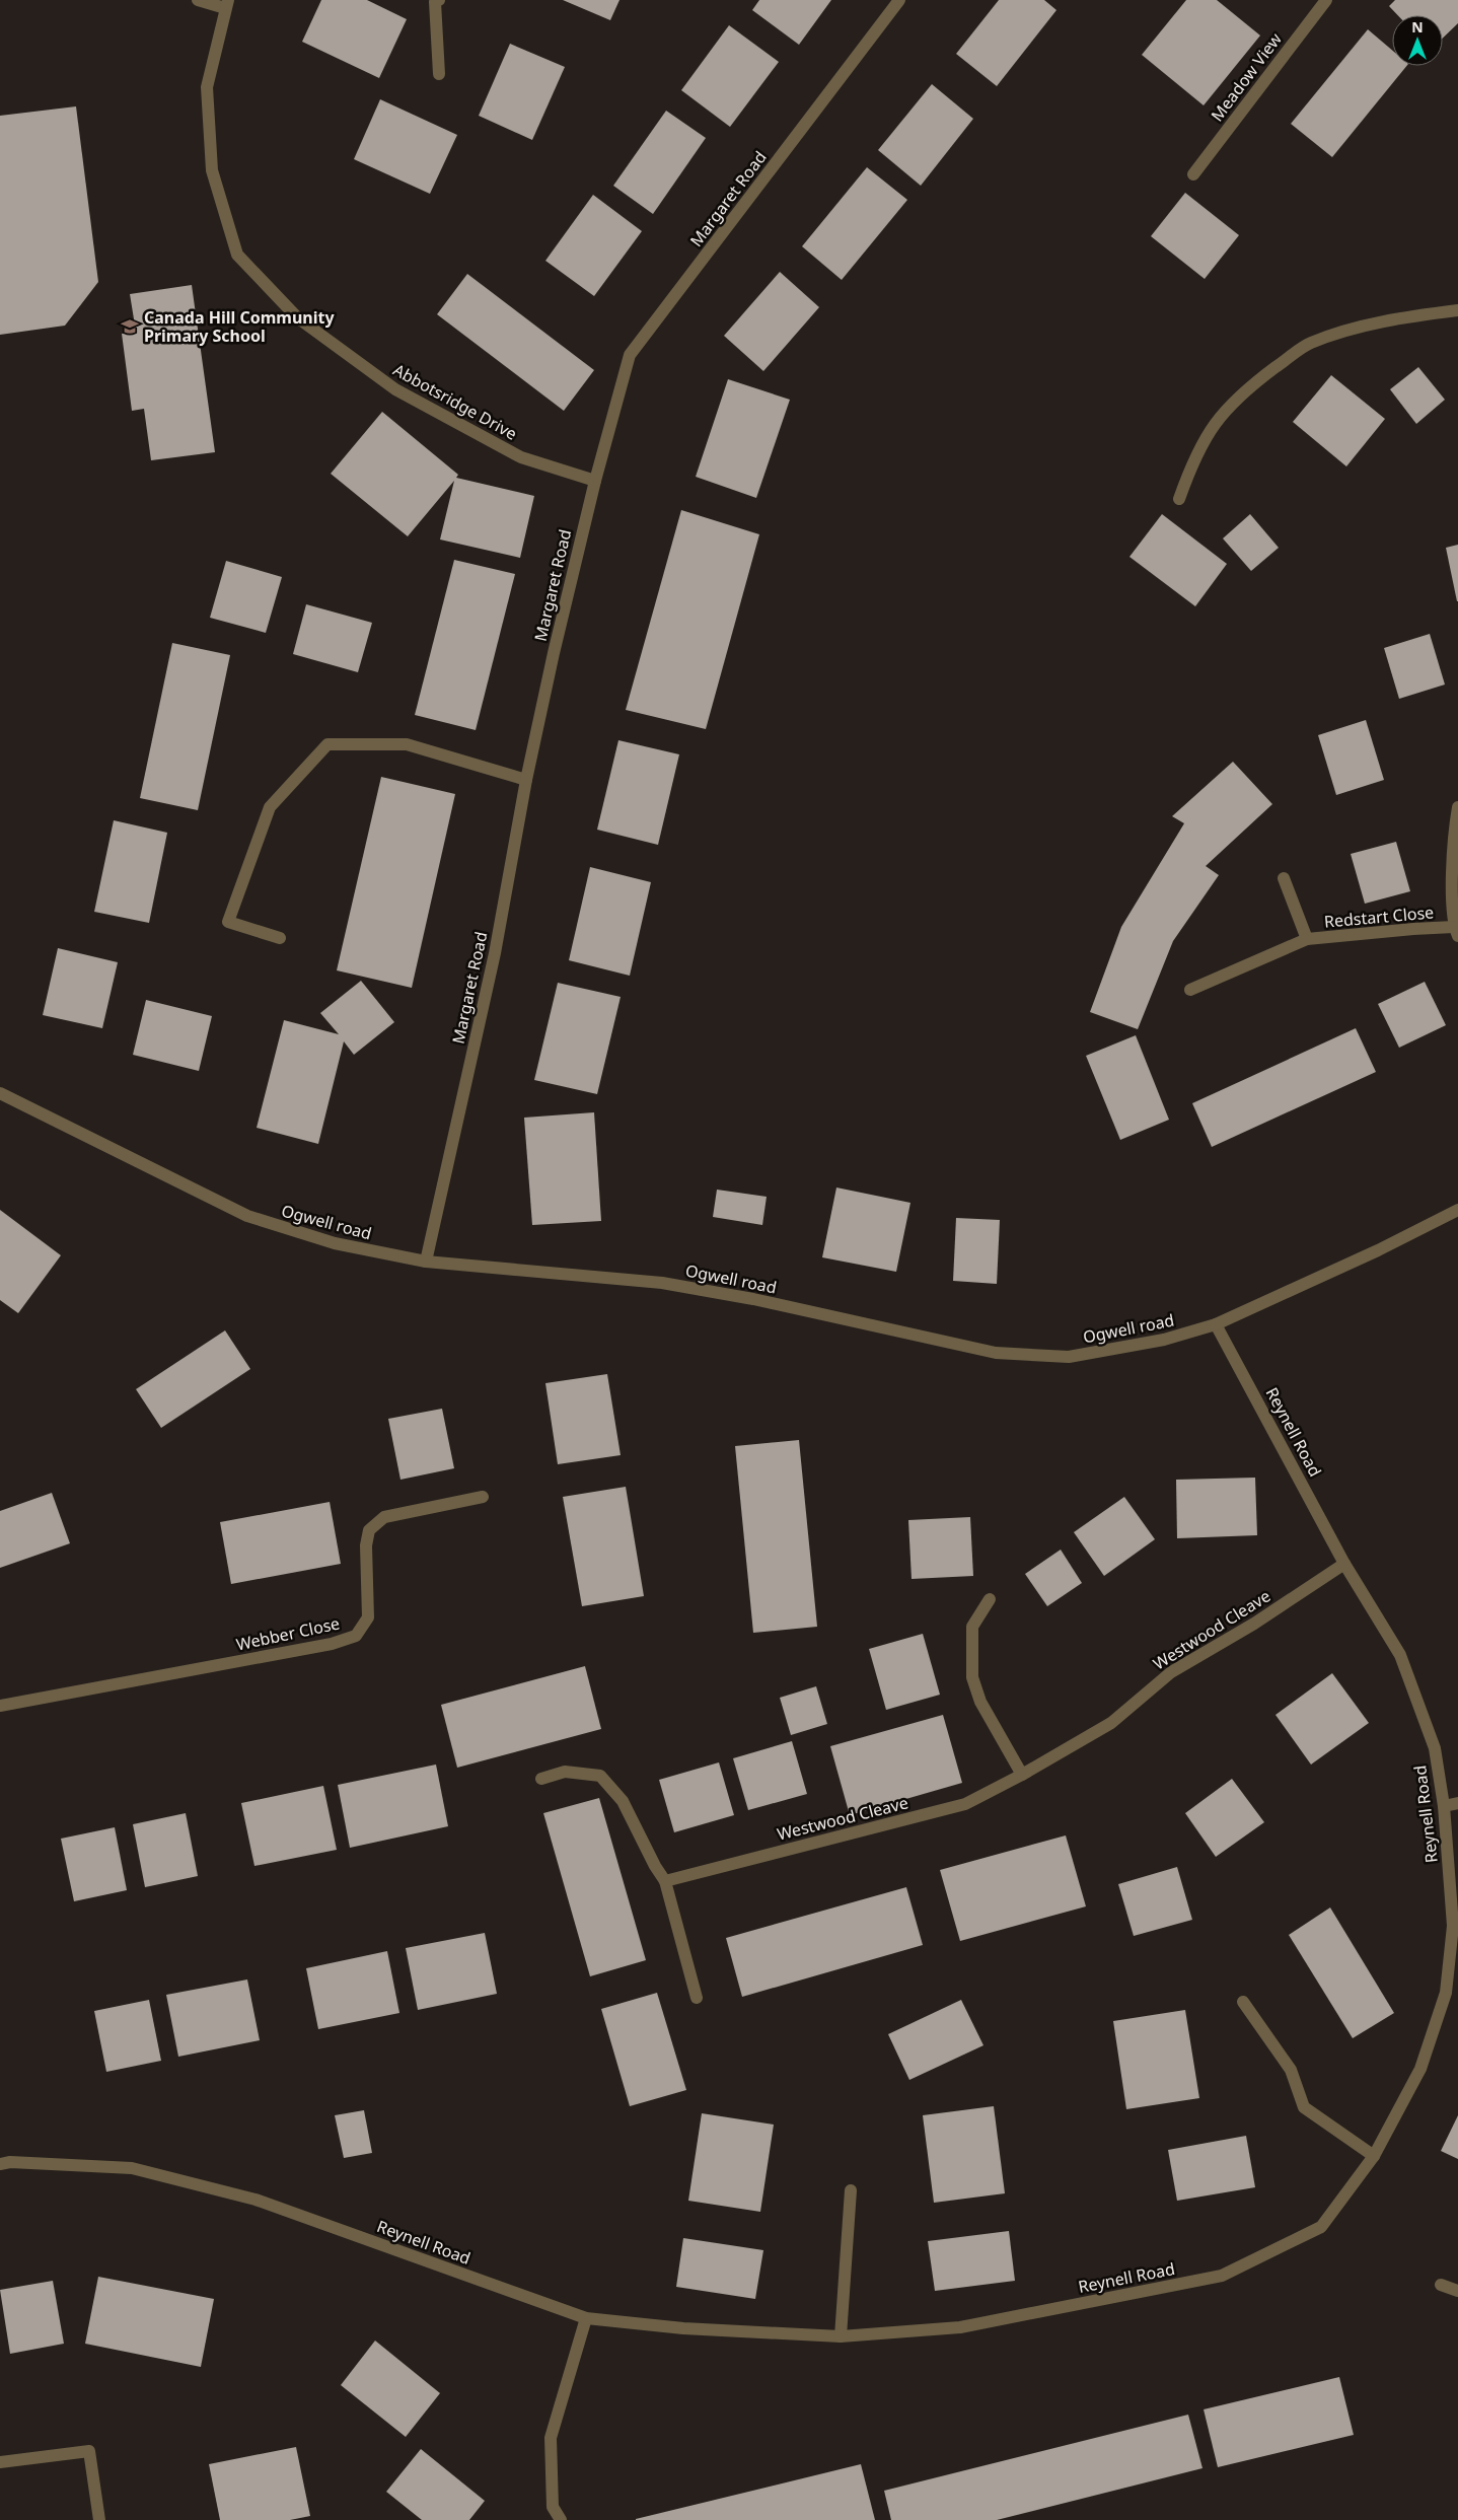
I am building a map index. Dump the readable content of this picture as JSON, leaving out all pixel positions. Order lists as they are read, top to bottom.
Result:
{
  "streets": {
    "street": [
      "Meadow View",
      "Margaret Road",
      "Abbotsridge Drive",
      "Redstart Close",
      "Ogwell road",
      "Reynell Road",
      "Westwood Cleave",
      "Webber Close"
    ]
  },
  "crossings": [
    ["Margaret Road", "Abbotsridge Drive"],
    ["Margaret Road", "Ogwell road"],
    ["Ogwell road", "Reynell Road"],
    ["Reynell Road", "Westwood Cleave"]
  ],
  "places": {
    "school or university": ["Canada Hill Community Primary School"]
  },
  "north": "top"
}
